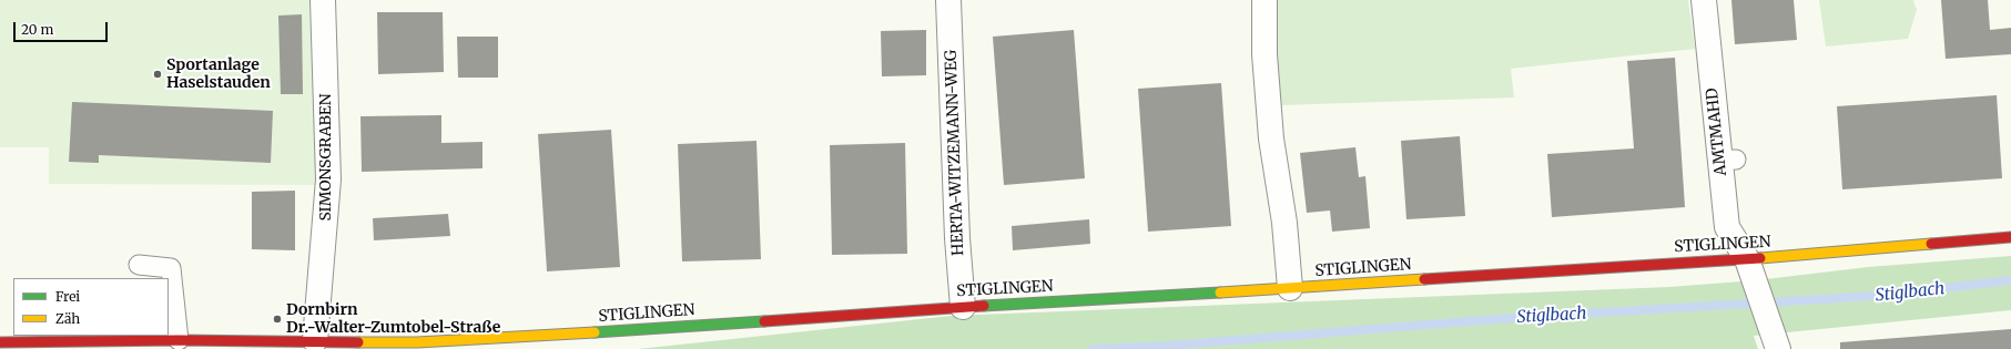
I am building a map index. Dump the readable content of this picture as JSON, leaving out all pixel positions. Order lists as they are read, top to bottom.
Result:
{
  "streets": {
    "main road": ["STIGLINGEN"],
    "street": ["AMTMAHD", "HERTA-WITZEMANN-WEG", "SIMONSGRABEN"]
  },
  "crossings": [
    ["AMTMAHD", "STIGLINGEN"],
    ["HERTA-WITZEMANN-WEG", "STIGLINGEN"],
    ["SIMONSGRABEN", "STIGLINGEN"]
  ],
  "water": ["Stiglbach"],
  "places": ["Sportanlage Haselstauden", "Dornbirn Dr.-Walter-Zumtobel-Straße"],
  "legend": ["Frei", "Zäh"],
  "scale_bar": "20 m"
}
